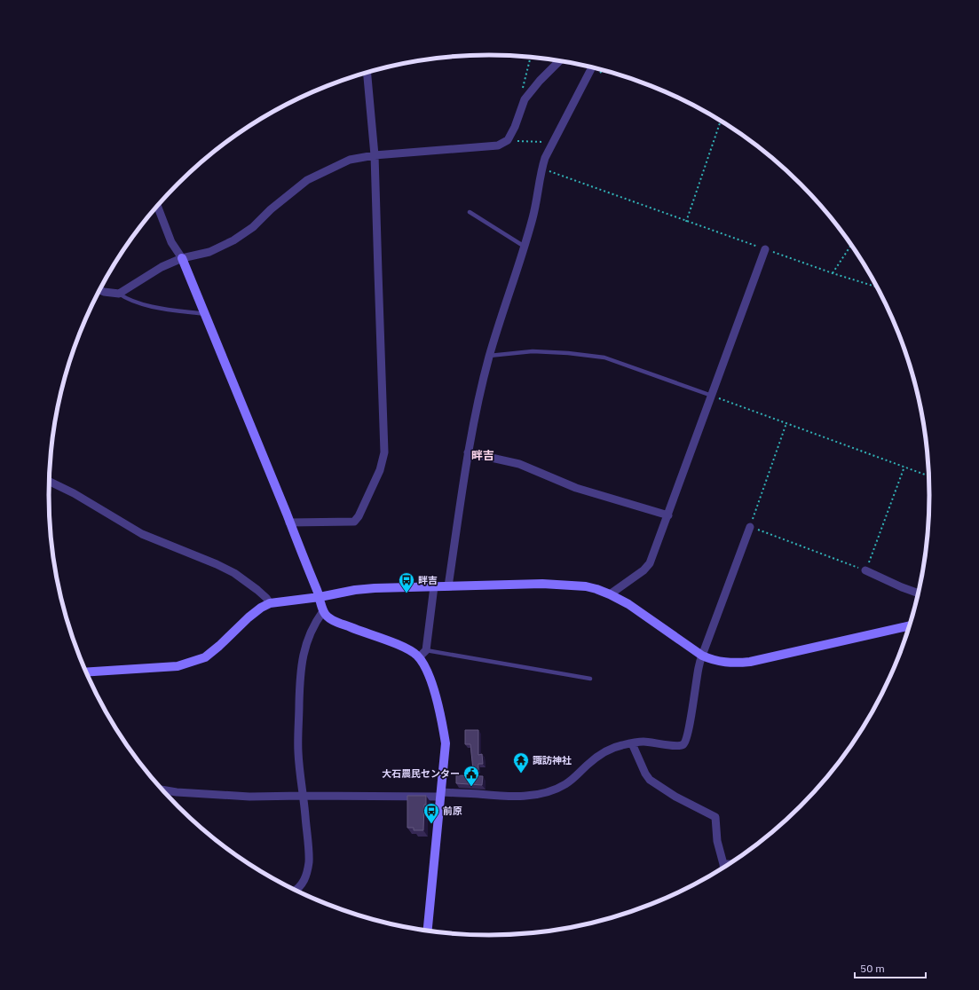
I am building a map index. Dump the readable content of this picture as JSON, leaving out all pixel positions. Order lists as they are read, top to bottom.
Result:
{
  "districts": ["畔吉"],
  "places": {
    "bus stop": ["畔吉", "前原"],
    "temple": ["諏訪神社"],
    "public building": ["大石農民センター"]
  },
  "scale_bar": "50 m"
}
